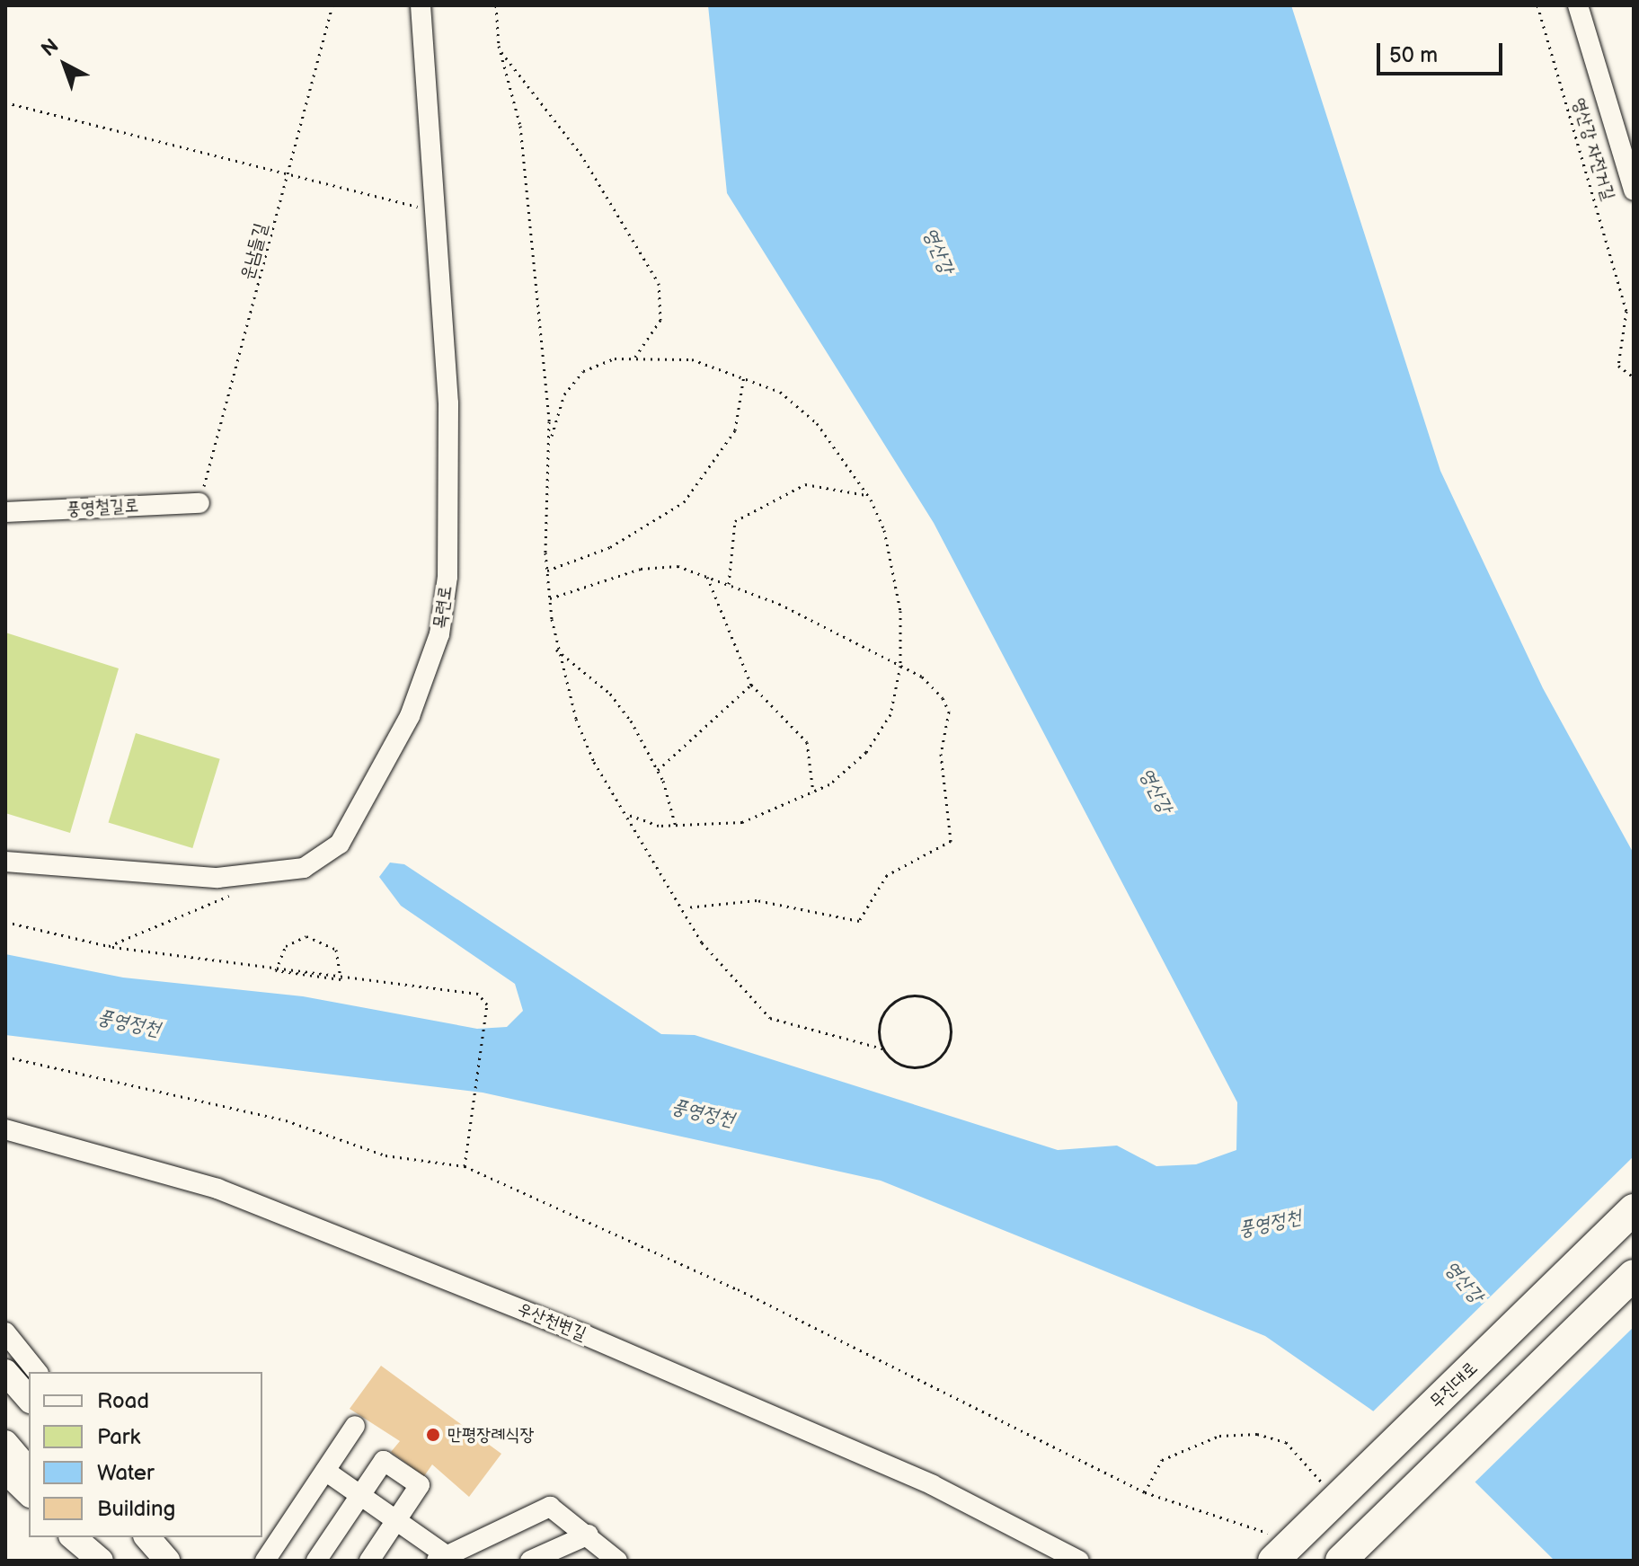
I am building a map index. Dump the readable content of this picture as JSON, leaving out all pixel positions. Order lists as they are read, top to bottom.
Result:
{
  "streets": {
    "highway": ["무진대로"],
    "street": ["풍영철길로", "목련로", "우산천변길"],
    "path": ["영산강 자전거길", "운남들길"]
  },
  "crossings": [
    ["운남들길", "풍영철길로"]
  ],
  "water": ["영산강", "풍영정천"],
  "places": ["만평장례식장"],
  "legend": [
    "Road",
    "Park",
    "Water",
    "Building"
  ],
  "scale_bar": "50 m",
  "north": "top left"
}
